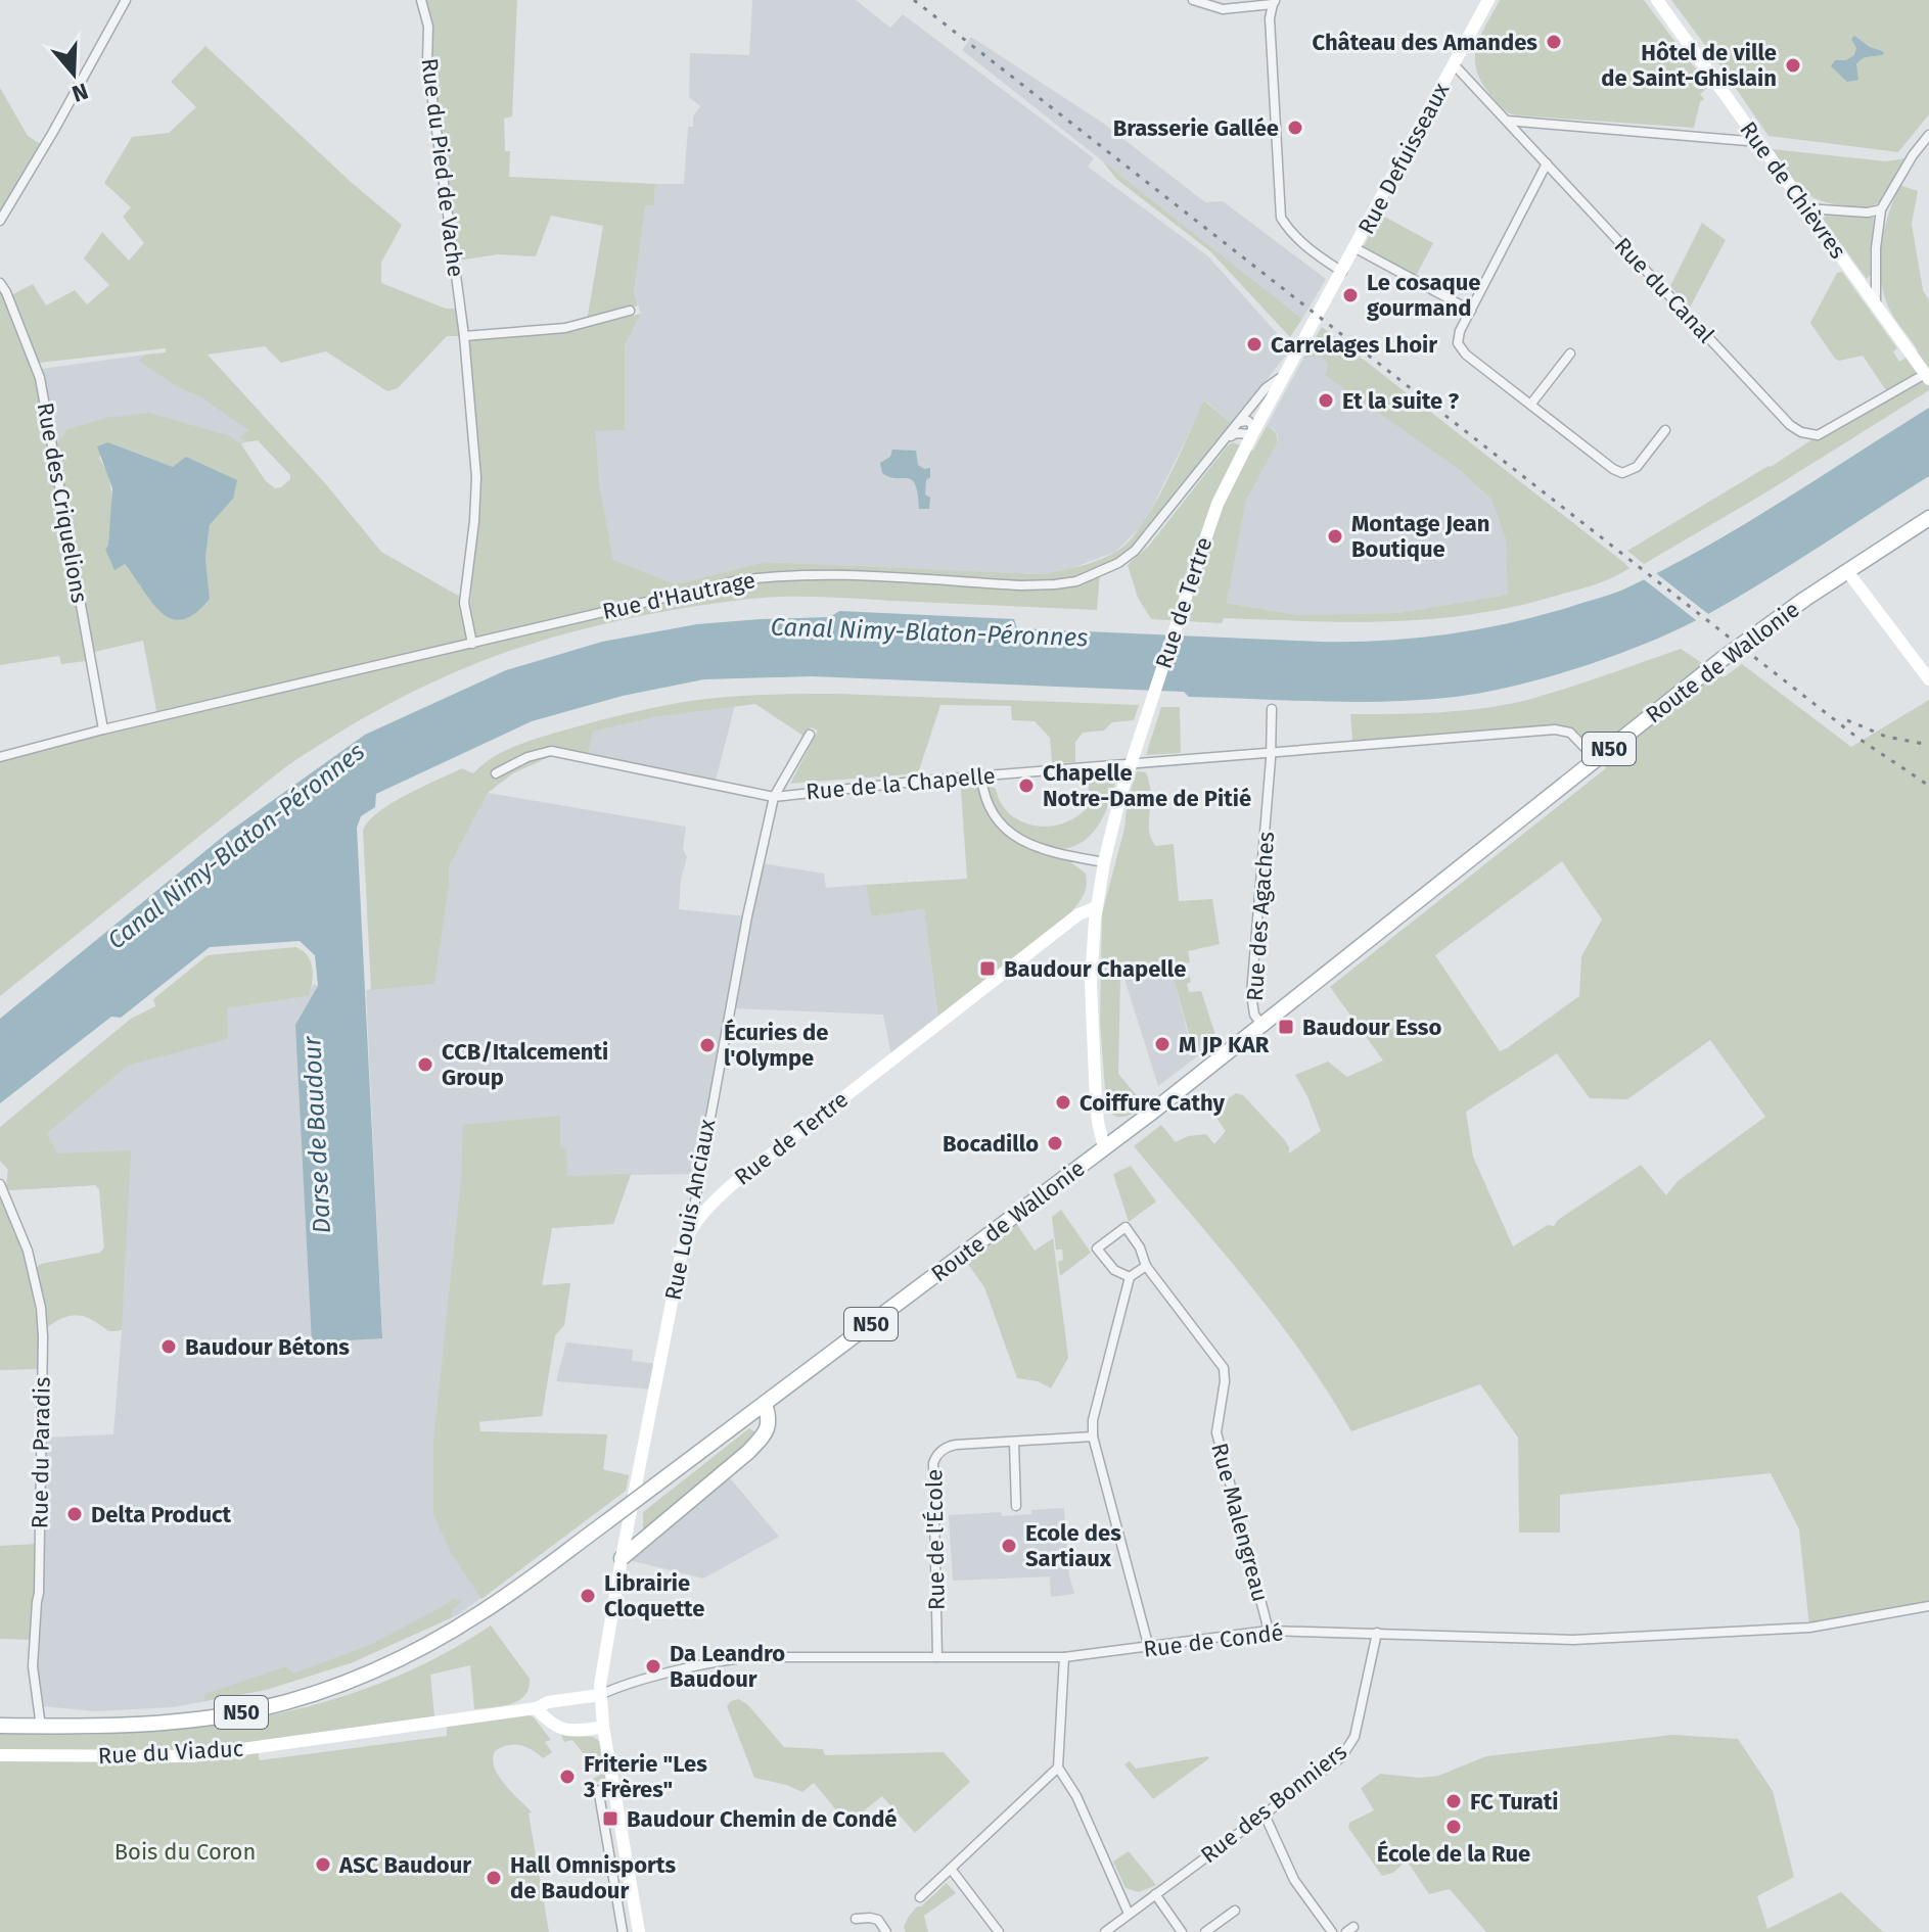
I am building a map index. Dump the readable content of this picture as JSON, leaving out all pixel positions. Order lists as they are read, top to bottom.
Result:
{
  "streets": {
    "main road": ["Route de Wallonie", "N50"],
    "street": [
      "Rue Defuisseaux",
      "Rue du Pied de Vache",
      "Rue de Chièvres",
      "Rue du Canal",
      "Rue des Criquelions",
      "Rue d'Hautrage",
      "Rue de Tertre",
      "Rue de la Chapelle",
      "Rue des Agaches",
      "Rue Louis Anciaux",
      "Rue du Paradis",
      "Rue Malengreau",
      "Rue de l'École",
      "Rue de Condé",
      "Rue du Viaduc",
      "Rue des Bonniers"
    ]
  },
  "crossings": [
    ["Rue Defuisseaux", "Rue du Canal"],
    ["Rue Defuisseaux", "Rue de Tertre"],
    ["Rue du Pied de Vache", "Rue d'Hautrage"],
    ["Rue des Criquelions", "Rue d'Hautrage"],
    ["Rue d'Hautrage", "Rue de Tertre"],
    ["Rue de Tertre", "Route de Wallonie"],
    ["Rue de Tertre", "Rue Louis Anciaux"],
    ["Route de Wallonie", "Rue de la Chapelle"],
    ["Route de Wallonie", "Rue des Agaches"],
    ["Route de Wallonie", "Rue du Paradis"],
    ["Rue de la Chapelle", "Rue des Agaches"],
    ["Rue de la Chapelle", "Rue Louis Anciaux"],
    ["Rue Louis Anciaux", "Rue de Condé"],
    ["Rue Louis Anciaux", "Rue du Viaduc"],
    ["Rue Malengreau", "Rue de Condé"],
    ["Rue de l'École", "Rue de Condé"],
    ["Rue de Condé", "Rue du Viaduc"],
    ["Rue de Condé", "Rue des Bonniers"]
  ],
  "water": ["Canal Nimy-Blaton-Péronnes", "Darse de Baudour"],
  "parks": ["Bois du Coron"],
  "places": {
    "other": [
      "Château des Amandes",
      "Hôtel de ville de Saint-Ghislain",
      "Brasserie Gallée",
      "Le cosaque gourmand",
      "Carrelages Lhoir",
      "Et la suite ?",
      "Montage Jean Boutique",
      "Chapelle Notre-Dame de Pitié",
      "M JP KAR",
      "Écuries de l'Olympe",
      "CCB/Italcementi Group",
      "Coiffure Cathy",
      "Bocadillo",
      "Baudour Bétons",
      "Delta Product",
      "Ecole des Sartiaux",
      "Librairie Cloquette",
      "Da Leandro Baudour",
      "Friterie \"Les 3 Frères\"",
      "FC Turati",
      "École de la Rue",
      "ASC Baudour",
      "Hall Omnisports de Baudour"
    ],
    "transit": ["Baudour Chapelle", "Baudour Esso", "Baudour Chemin de Condé"]
  },
  "north": "bottom"
}
